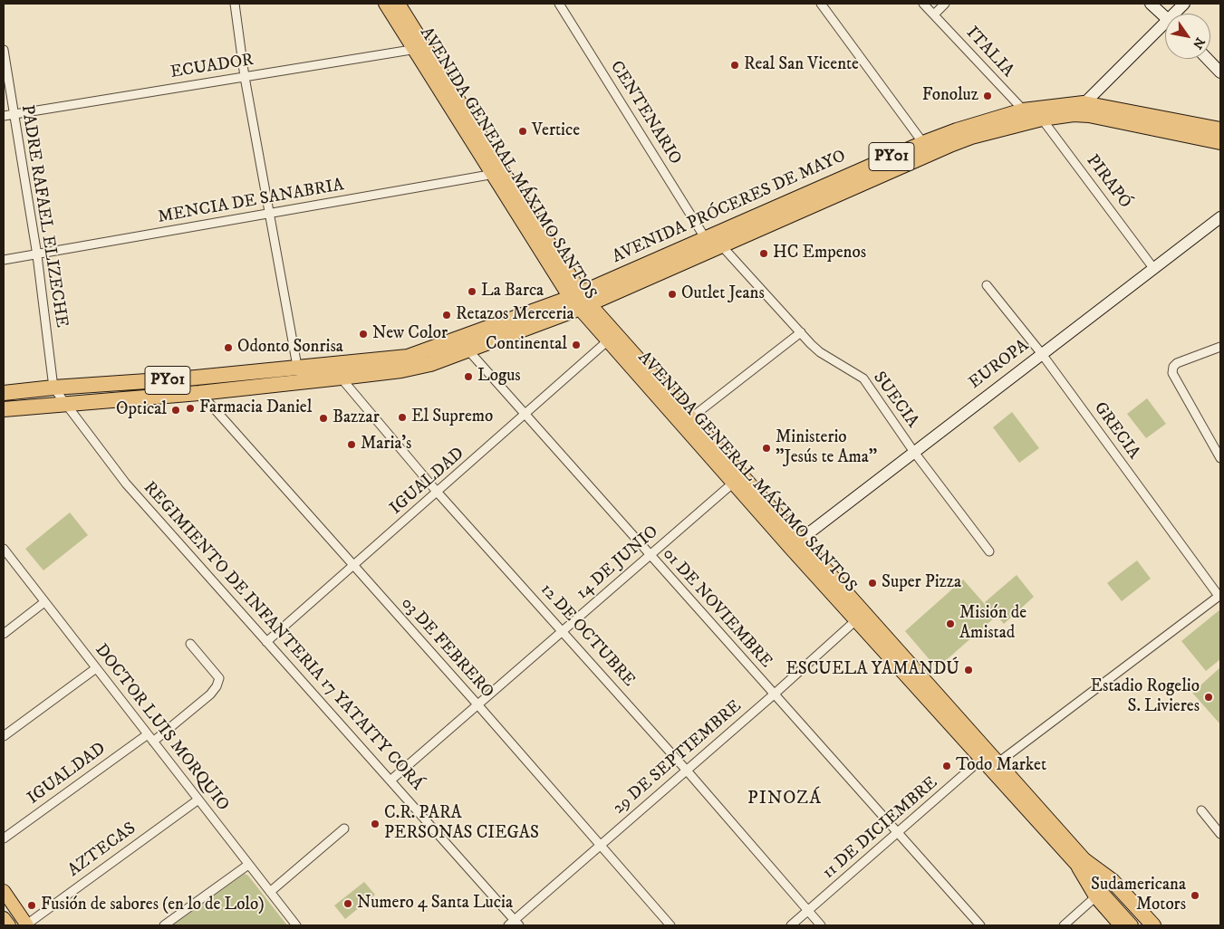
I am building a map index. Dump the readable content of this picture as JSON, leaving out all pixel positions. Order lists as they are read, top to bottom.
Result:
{
  "streets": {
    "highway": ["PY01", "AVENIDA PRÓCERES DE MAYO"],
    "main road": ["AVENIDA GENERAL MÁXIMO SANTOS"],
    "street": [
      "ITALIA",
      "ECUADOR",
      "CENTENARIO",
      "PIRAPÓ",
      "MENCIA DE SANABRIA",
      "PADRE RAFAEL ELIZECHE",
      "EUROPA",
      "SUECIA",
      "GRECIA",
      "IGUALDAD",
      "14 DE JUNIO",
      "01 DE NOVIEMBRE",
      "12 DE OCTUBRE",
      "REGIMIENTO DE INFANTERIA 17 YATAITY CORÁ",
      "03 DE FEBRERO",
      "DOCTOR LUIS MORQUIO",
      "29 DE SEPTIEMBRE",
      "11 DE DICIEMBRE",
      "AZTECAS"
    ]
  },
  "crossings": [
    ["ITALIA", "PIRAPÓ"],
    ["ITALIA", "AVENIDA PRÓCERES DE MAYO"],
    ["ECUADOR", "AVENIDA GENERAL MÁXIMO SANTOS"],
    ["ECUADOR", "PADRE RAFAEL ELIZECHE"],
    ["CENTENARIO", "AVENIDA PRÓCERES DE MAYO"],
    ["PY01", "AVENIDA GENERAL MÁXIMO SANTOS"],
    ["PY01", "AVENIDA PRÓCERES DE MAYO"],
    ["PY01", "PADRE RAFAEL ELIZECHE"],
    ["PY01", "01 DE NOVIEMBRE"],
    ["PY01", "12 DE OCTUBRE"],
    ["PY01", "REGIMIENTO DE INFANTERIA 17 YATAITY CORÁ"],
    ["PY01", "03 DE FEBRERO"],
    ["AVENIDA GENERAL MÁXIMO SANTOS", "MENCIA DE SANABRIA"],
    ["AVENIDA GENERAL MÁXIMO SANTOS", "AVENIDA PRÓCERES DE MAYO"],
    ["AVENIDA GENERAL MÁXIMO SANTOS", "EUROPA"],
    ["AVENIDA GENERAL MÁXIMO SANTOS", "IGUALDAD"],
    ["AVENIDA GENERAL MÁXIMO SANTOS", "14 DE JUNIO"],
    ["AVENIDA GENERAL MÁXIMO SANTOS", "29 DE SEPTIEMBRE"],
    ["AVENIDA GENERAL MÁXIMO SANTOS", "11 DE DICIEMBRE"],
    ["PIRAPÓ", "AVENIDA PRÓCERES DE MAYO"],
    ["PIRAPÓ", "EUROPA"],
    ["MENCIA DE SANABRIA", "PADRE RAFAEL ELIZECHE"],
    ["AVENIDA PRÓCERES DE MAYO", "SUECIA"],
    ["PADRE RAFAEL ELIZECHE", "REGIMIENTO DE INFANTERIA 17 YATAITY CORÁ"],
    ["EUROPA", "SUECIA"],
    ["EUROPA", "GRECIA"],
    ["GRECIA", "11 DE DICIEMBRE"],
    ["IGUALDAD", "01 DE NOVIEMBRE"],
    ["IGUALDAD", "12 DE OCTUBRE"],
    ["IGUALDAD", "REGIMIENTO DE INFANTERIA 17 YATAITY CORÁ"],
    ["IGUALDAD", "03 DE FEBRERO"],
    ["IGUALDAD", "DOCTOR LUIS MORQUIO"],
    ["14 DE JUNIO", "01 DE NOVIEMBRE"],
    ["14 DE JUNIO", "12 DE OCTUBRE"],
    ["14 DE JUNIO", "REGIMIENTO DE INFANTERIA 17 YATAITY CORÁ"],
    ["14 DE JUNIO", "03 DE FEBRERO"],
    ["01 DE NOVIEMBRE", "29 DE SEPTIEMBRE"],
    ["01 DE NOVIEMBRE", "11 DE DICIEMBRE"],
    ["12 DE OCTUBRE", "29 DE SEPTIEMBRE"],
    ["12 DE OCTUBRE", "11 DE DICIEMBRE"],
    ["REGIMIENTO DE INFANTERIA 17 YATAITY CORÁ", "29 DE SEPTIEMBRE"],
    ["03 DE FEBRERO", "29 DE SEPTIEMBRE"],
    ["DOCTOR LUIS MORQUIO", "AZTECAS"]
  ],
  "districts": ["PINOZÁ"],
  "places": [
    "Real San Vicente",
    "Fonoluz",
    "Vertice",
    "HC Empenos",
    "La Barca",
    "Outlet Jeans",
    "Retazos Merceria",
    "New Color",
    "Continental",
    "Odonto Sonrisa",
    "Logus",
    "Farmacia Daniel",
    "Optical",
    "El Supremo",
    "Bazzar",
    "Maria's",
    "Ministerio \"Jesús te Ama\"",
    "Super Pizza",
    "Misión de Amistad",
    "ESCUELA YAMANDÚ",
    "Estadio Rogelio S. Livieres",
    "Todo Market",
    "C.R. PARA PERSONAS CIEGAS",
    "Sudamericana Motors",
    "Numero 4 Santa Lucia",
    "Fusión de sabores (en lo de Lolo)"
  ],
  "north": "bottom right"
}
